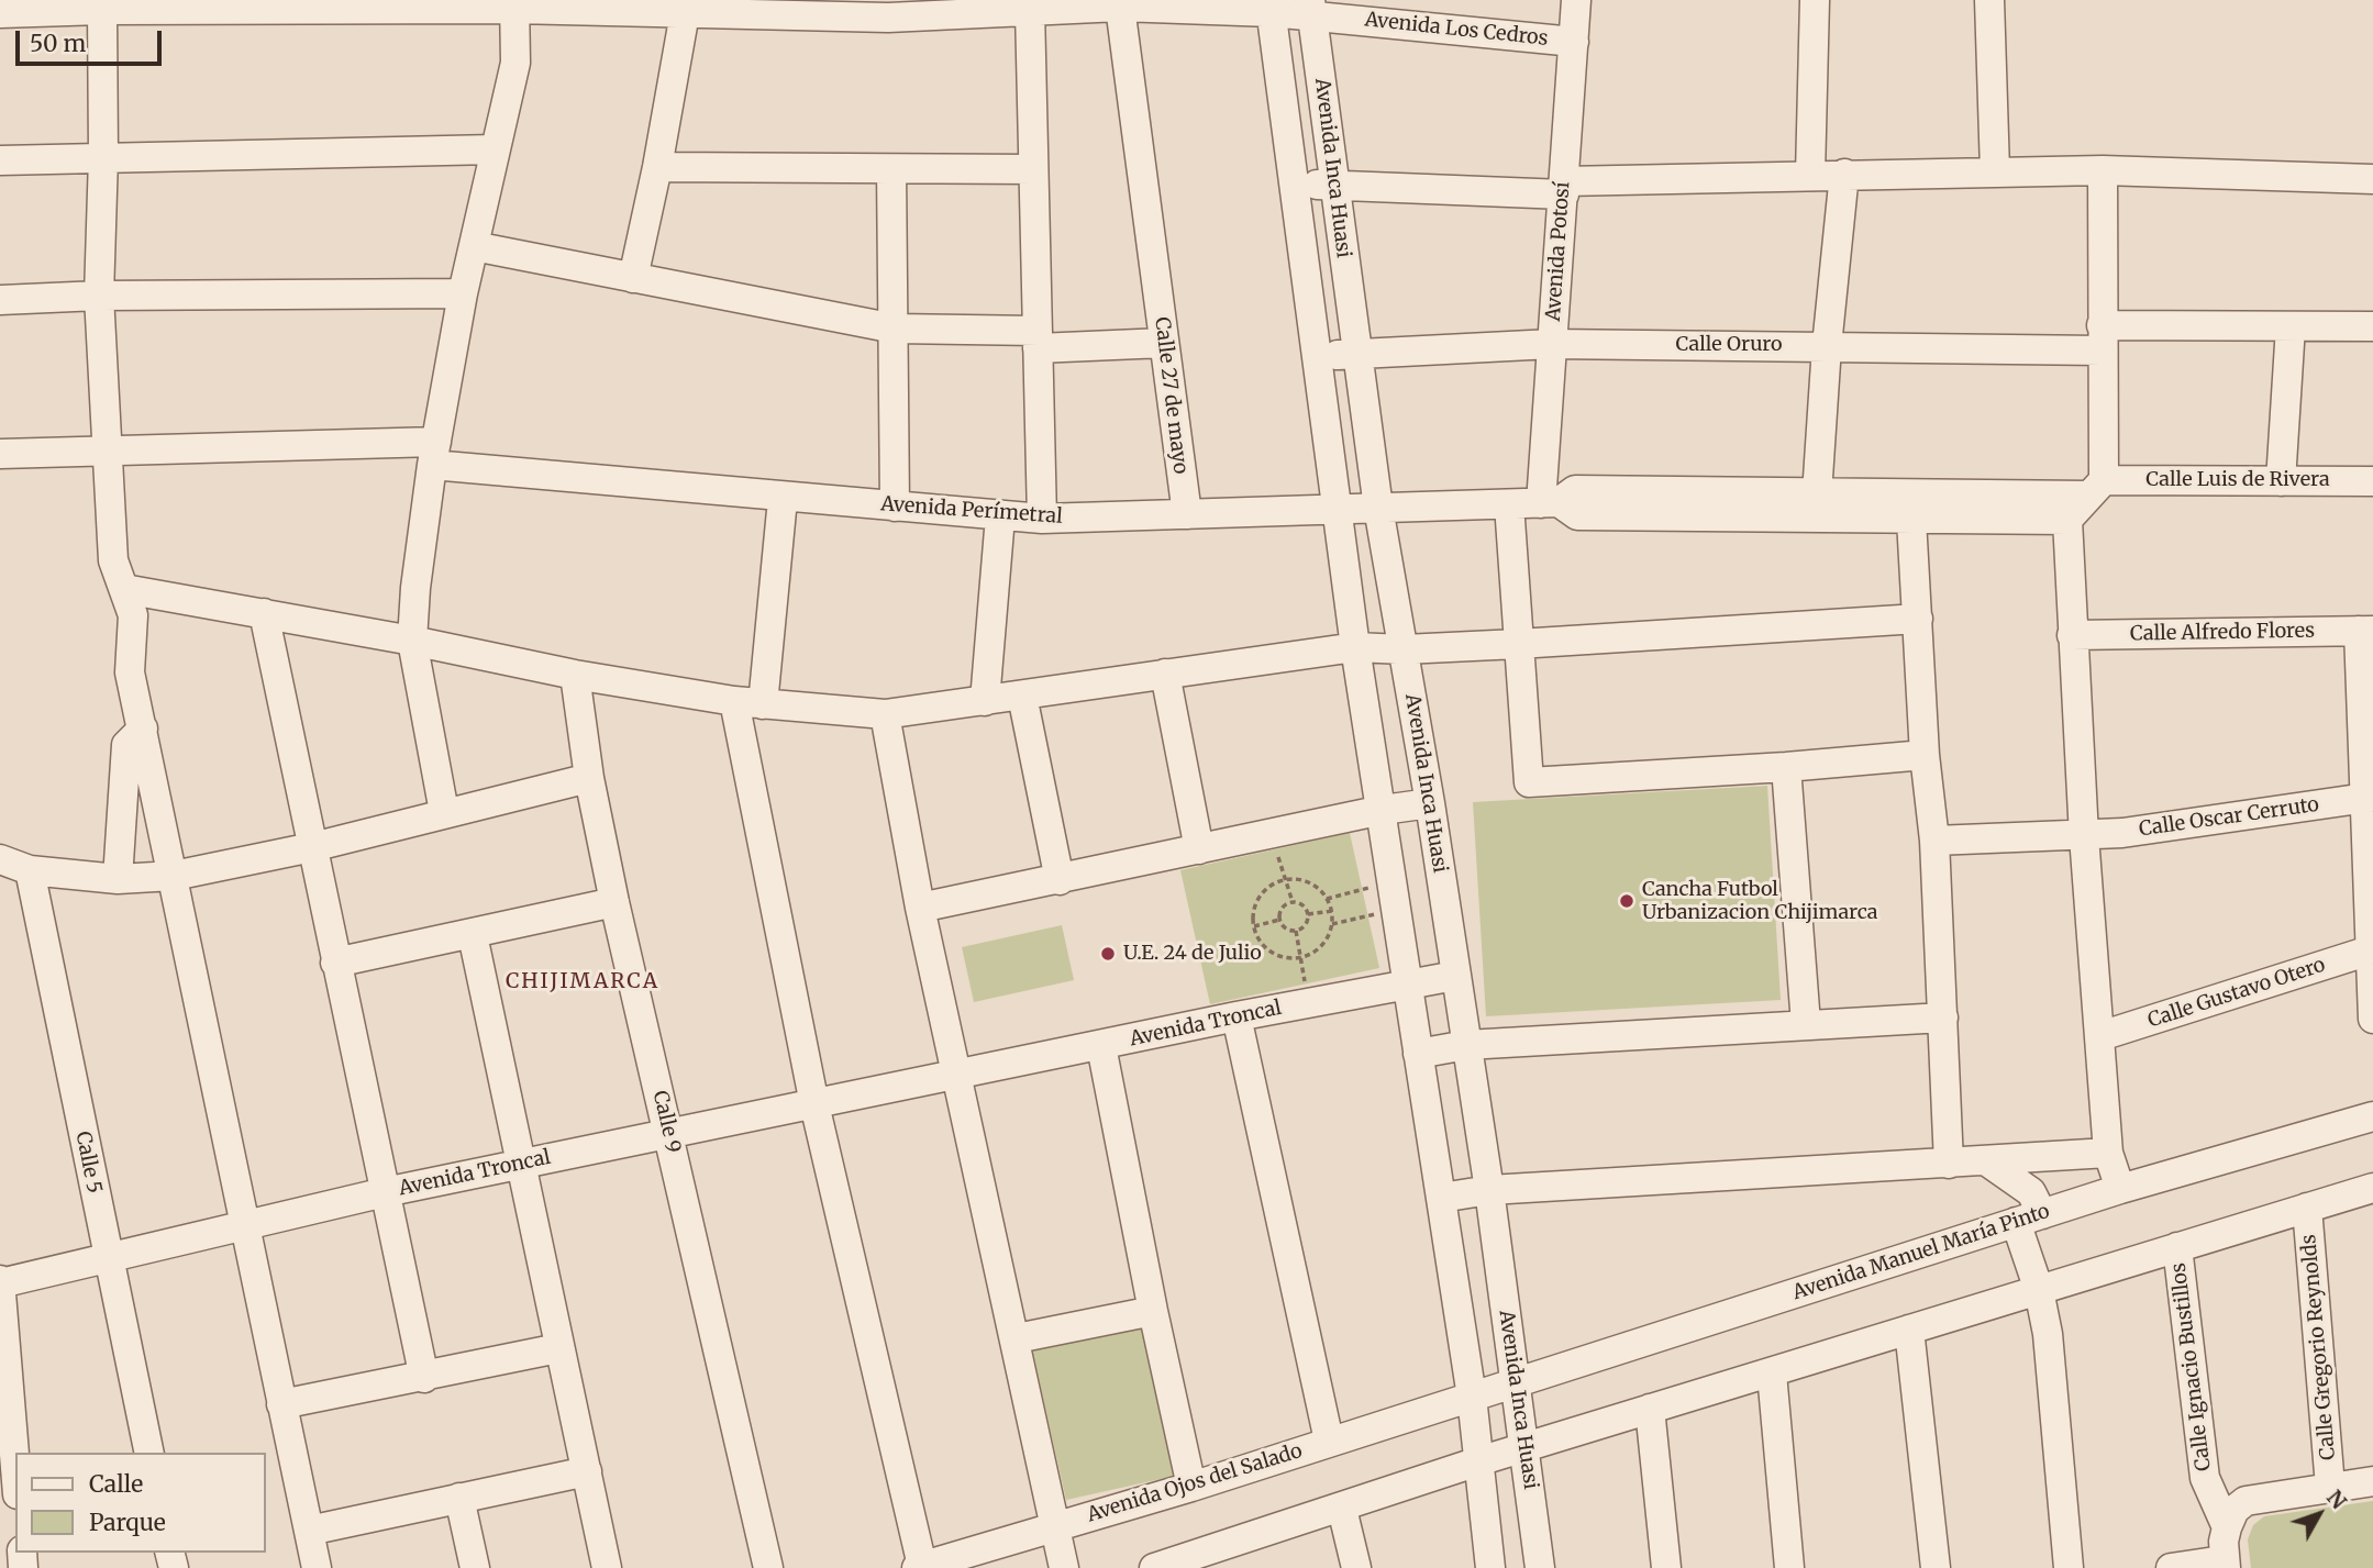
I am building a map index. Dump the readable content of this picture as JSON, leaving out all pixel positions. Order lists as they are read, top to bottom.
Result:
{
  "streets": {
    "street": [
      "Avenida Los Cedros",
      "Avenida Inca Huasi",
      "Avenida Potosí",
      "Calle Oruro",
      "Calle 27 de mayo",
      "Calle Luis de Rivera",
      "Avenida Perímetral",
      "Calle Alfredo Flores",
      "Calle Oscar Cerruto",
      "Calle Gustavo Otero",
      "Avenida Troncal",
      "Calle 9",
      "Calle 5",
      "Avenida Manuel María Pinto",
      "Calle Gregorio Reynolds",
      "Calle Ignacio Bustillos",
      "Avenida Ojos del Salado"
    ]
  },
  "crossings": [
    ["Avenida Los Cedros", "Avenida Inca Huasi"],
    ["Avenida Los Cedros", "Avenida Potosí"],
    ["Avenida Los Cedros", "Calle 27 de mayo"],
    ["Avenida Inca Huasi", "Calle Oruro"],
    ["Avenida Inca Huasi", "Avenida Perímetral"],
    ["Avenida Inca Huasi", "Avenida Troncal"],
    ["Avenida Inca Huasi", "Avenida Manuel María Pinto"],
    ["Avenida Inca Huasi", "Avenida Ojos del Salado"],
    ["Avenida Potosí", "Calle Oruro"],
    ["Avenida Potosí", "Calle Luis de Rivera"],
    ["Avenida Potosí", "Avenida Perímetral"],
    ["Calle 27 de mayo", "Avenida Perímetral"],
    ["Calle Luis de Rivera", "Avenida Perímetral"],
    ["Avenida Troncal", "Calle 9"],
    ["Avenida Troncal", "Calle 5"],
    ["Avenida Manuel María Pinto", "Avenida Ojos del Salado"]
  ],
  "districts": ["CHIJIMARCA"],
  "places": ["Cancha Futbol Urbanizacion Chijimarca", "U.E. 24 de Julio"],
  "legend": ["Calle", "Parque"],
  "scale_bar": "50 m",
  "north": "top right"
}
